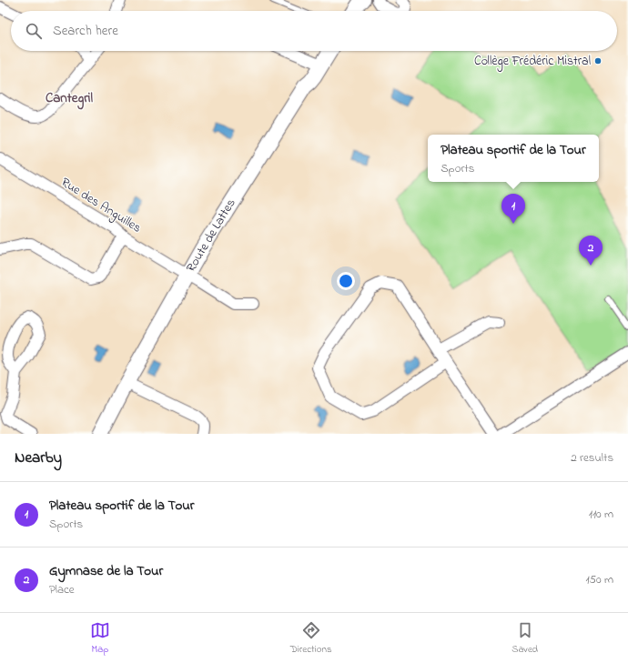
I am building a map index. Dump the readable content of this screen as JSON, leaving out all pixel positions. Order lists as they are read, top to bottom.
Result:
{
  "streets": {
    "street": ["Rue des Anguilles", "Route de Lattes"]
  },
  "crossings": [
    ["Rue des Anguilles", "Route de Lattes"]
  ],
  "districts": ["Cantegril"],
  "places": ["Collège Frédéric Mistral"],
  "page": {
    "search": "Search here",
    "popup": ["Plateau sportif de la Tour", "Sports"],
    "pins": ["1", "2"],
    "heading": ["Nearby", "2 results"],
    "list": [
      {
        "mark": "1",
        "name": "Plateau sportif de la Tour",
        "note": "Sports",
        "value": "110 m"
      },
      {
        "mark": "2",
        "name": "Gymnase de la Tour",
        "note": "Place",
        "value": "150 m"
      }
    ],
    "nav": ["Map", "Directions", "Saved"]
  }
}
